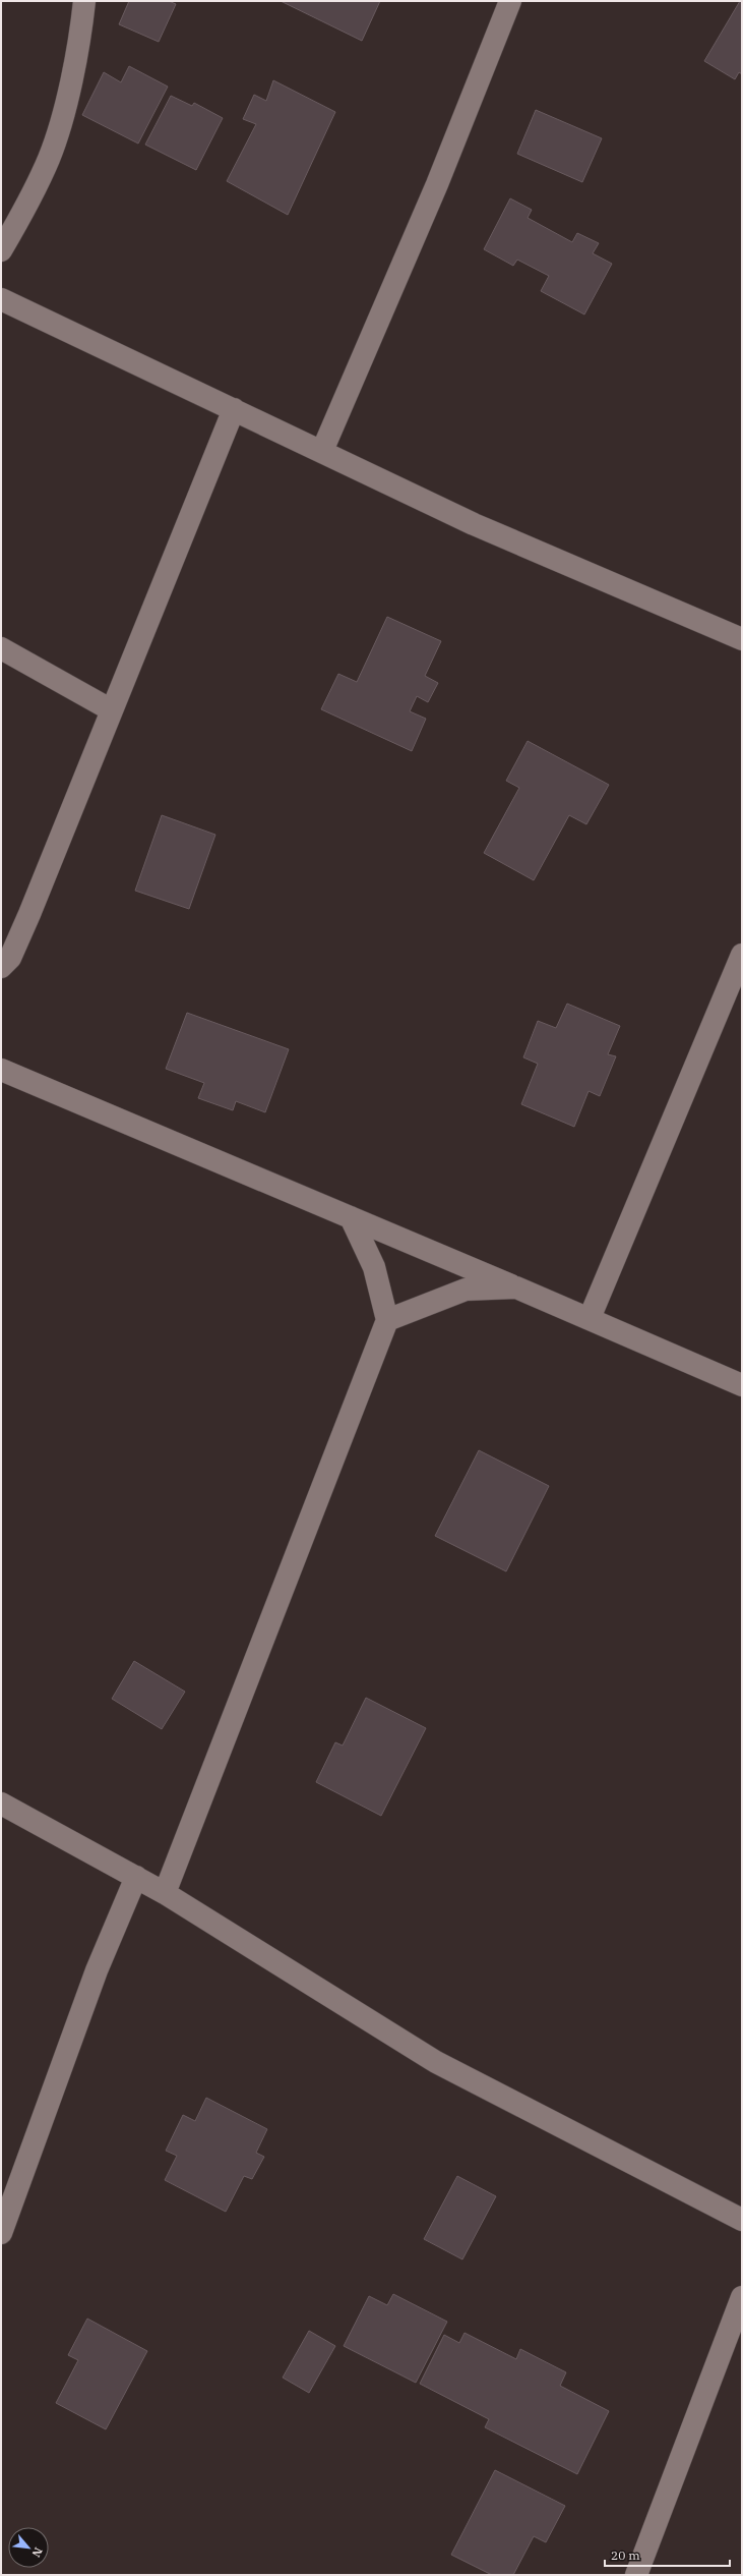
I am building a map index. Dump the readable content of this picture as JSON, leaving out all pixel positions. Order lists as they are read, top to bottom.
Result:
{
  "scale_bar": "20 m",
  "north": "bottom right"
}
